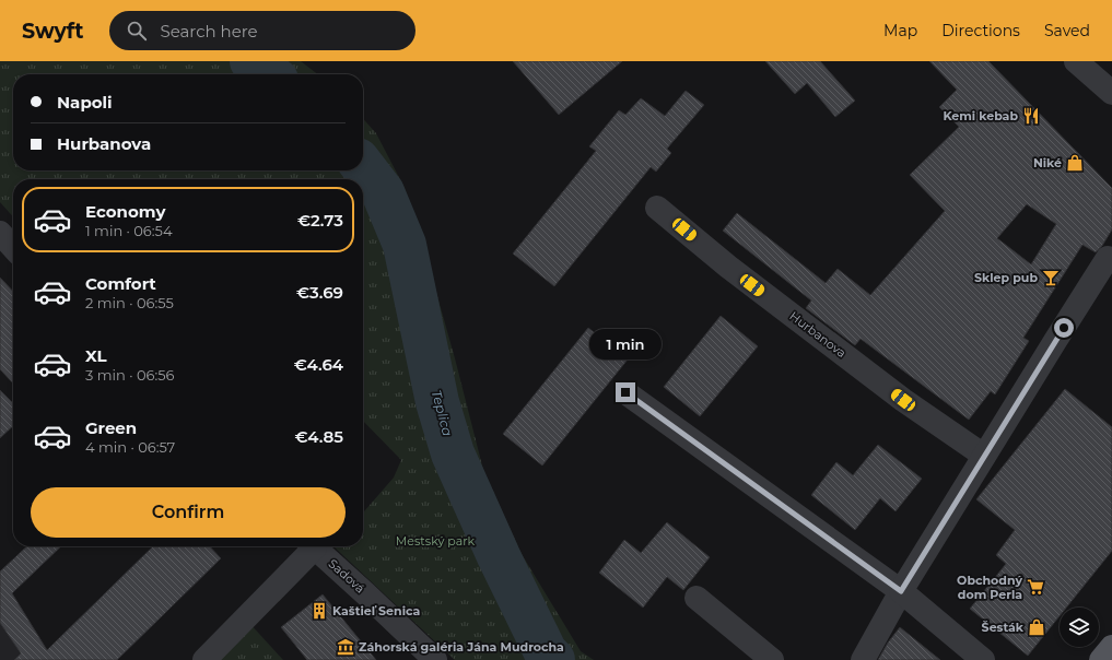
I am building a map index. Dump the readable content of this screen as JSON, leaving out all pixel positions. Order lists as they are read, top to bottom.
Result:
{
  "streets": {
    "street": ["Hurbanova", "Sadová"]
  },
  "water": ["Teplica"],
  "parks": ["Mestský park"],
  "places": {
    "restaurant": ["Kemi kebab"],
    "shop": ["Niké", "Šesták"],
    "bar": ["Sklep pub"],
    "supermarket": ["Obchodný dom Perla"],
    "building": ["Kaštieľ Senica"],
    "museum": ["Záhorská galéria Jána Mudrocha"]
  },
  "page": {
    "header": "Swyft",
    "search": "Search here",
    "nav": ["Map", "Directions", "Saved"],
    "banner": ["Napoli", "Hurbanova"],
    "list": [
      {
        "name": "Economy",
        "note": "1 min · 06:54",
        "value": "€2.73"
      },
      {
        "name": "Comfort",
        "note": "2 min · 06:55",
        "value": "€3.69"
      },
      {
        "name": "XL",
        "note": "3 min · 06:56",
        "value": "€4.64"
      },
      {
        "name": "Green",
        "note": "4 min · 06:57",
        "value": "€4.85"
      }
    ],
    "bubble": "1 min",
    "buttons": "Confirm"
  }
}
